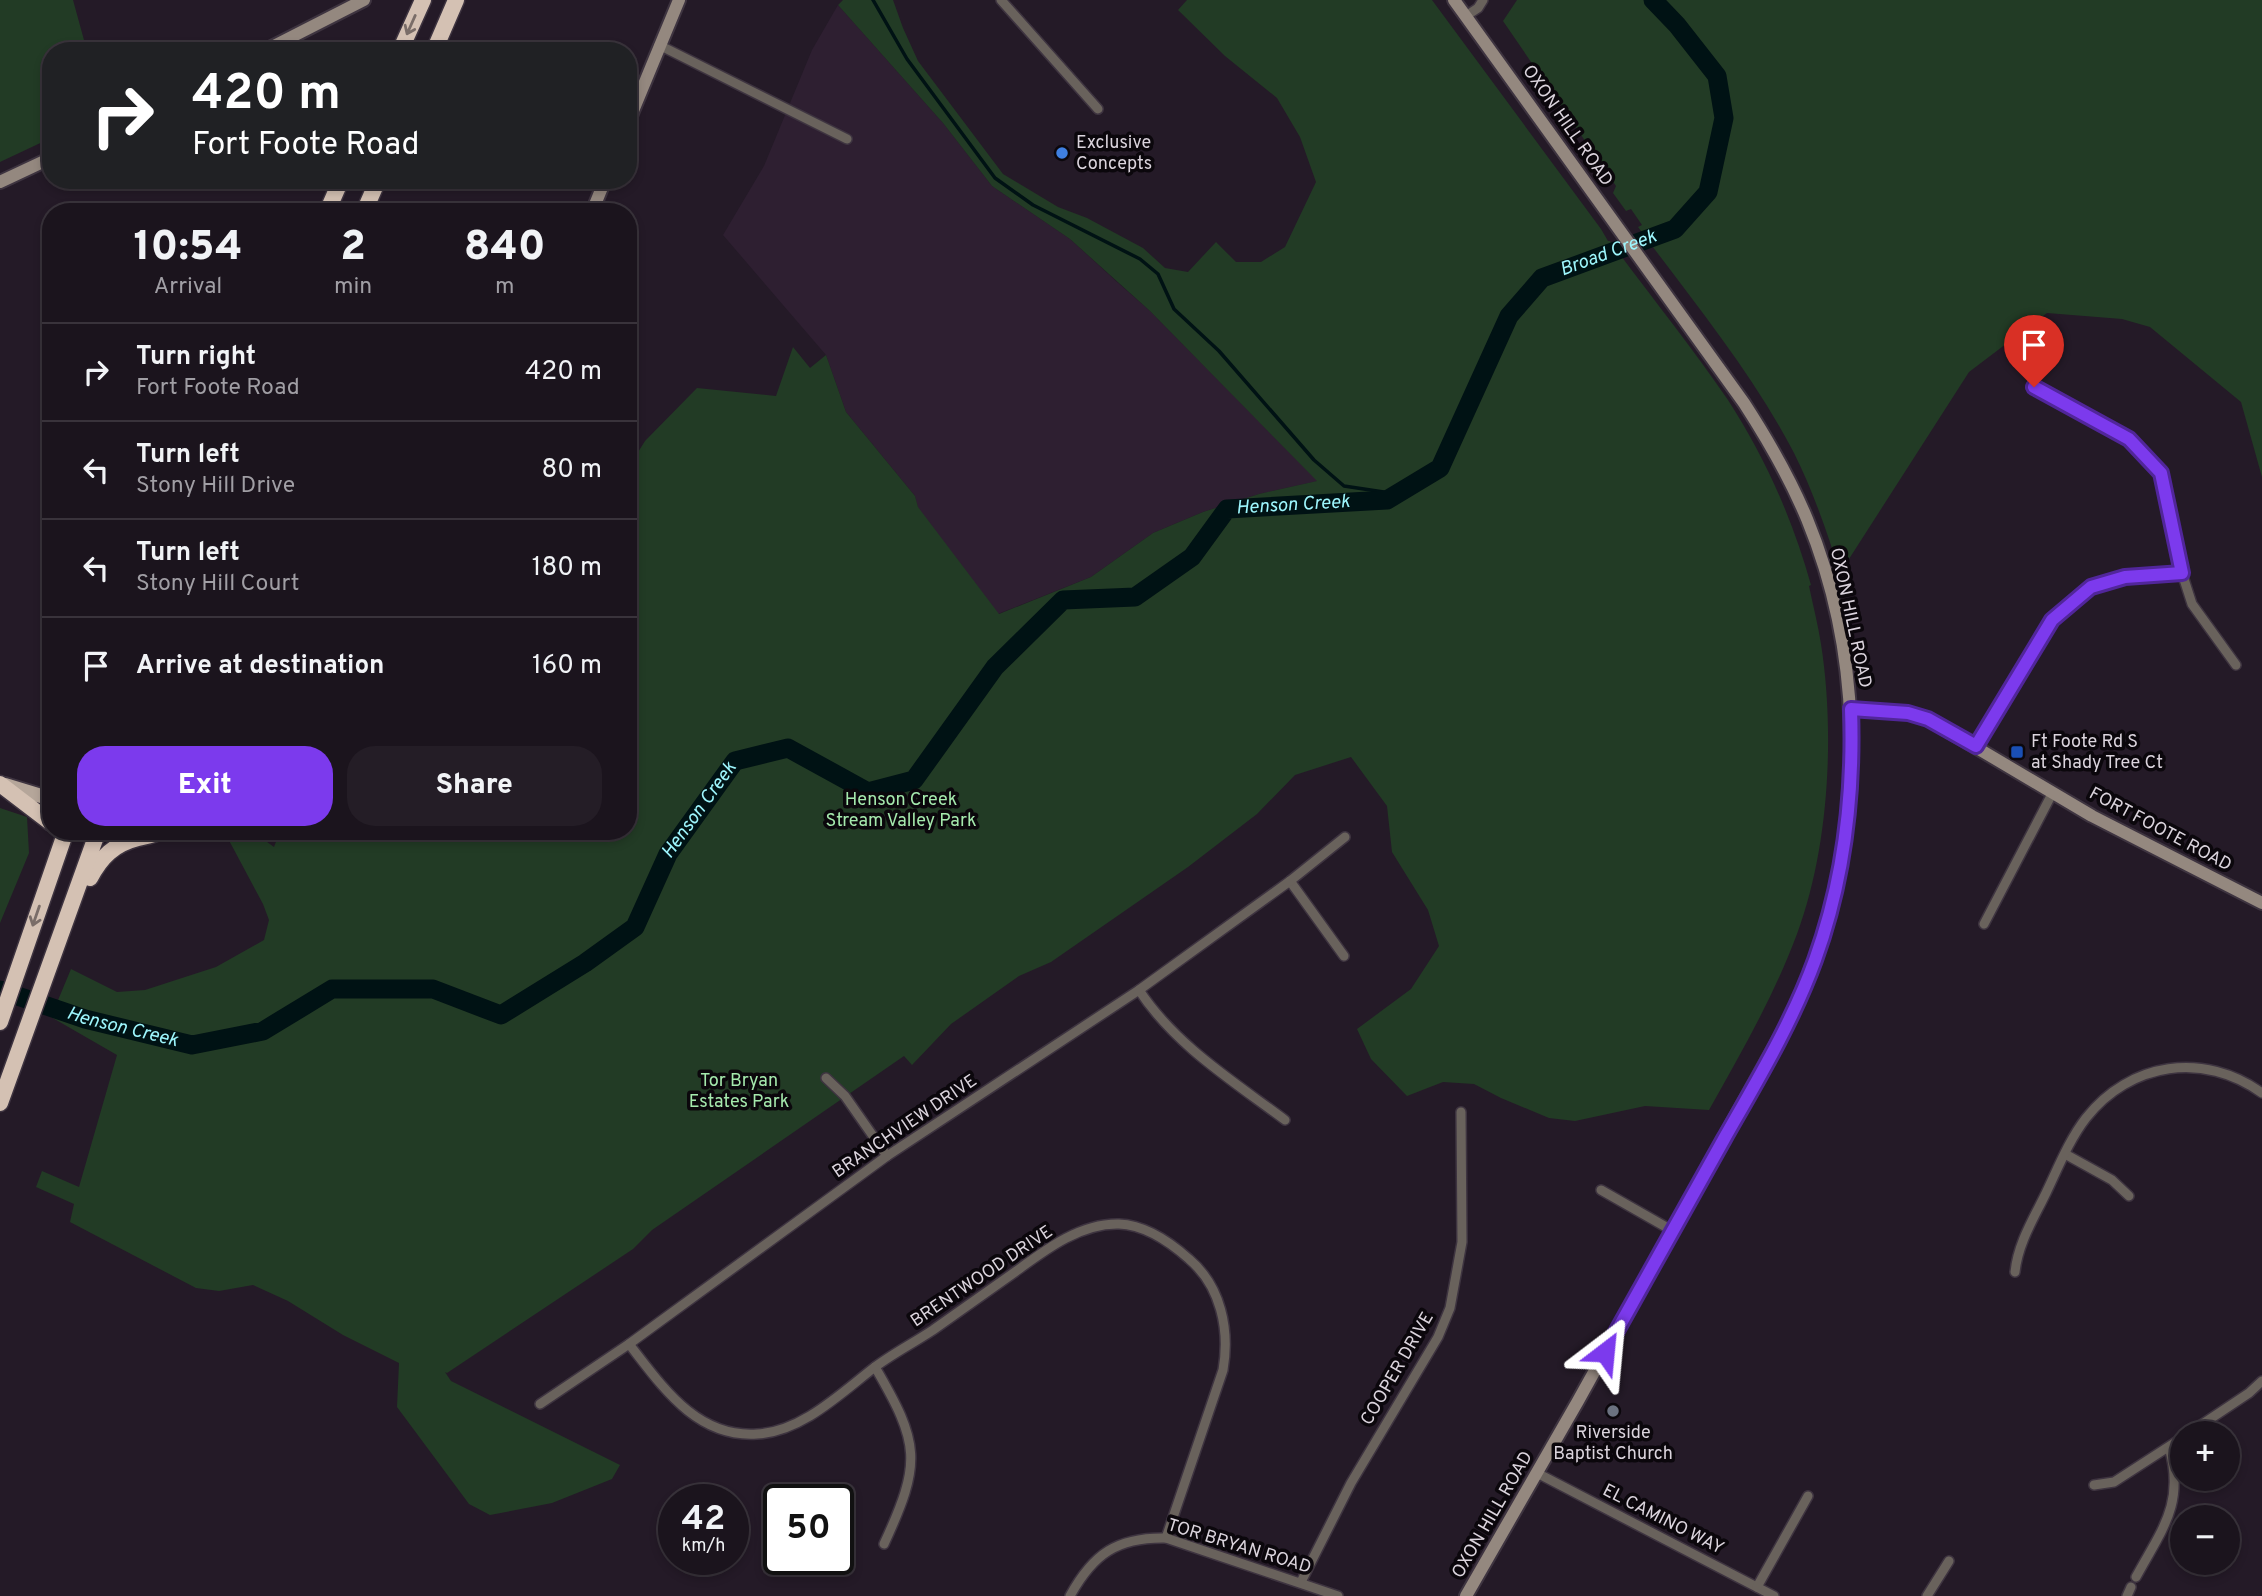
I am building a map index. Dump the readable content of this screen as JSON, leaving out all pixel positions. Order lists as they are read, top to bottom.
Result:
{
  "streets": {
    "main road": ["OXON HILL ROAD", "FORT FOOTE ROAD"],
    "street": [
      "BRANCHVIEW DRIVE",
      "BRENTWOOD DRIVE",
      "COOPER DRIVE",
      "EL CAMINO WAY",
      "TOR BRYAN ROAD"
    ]
  },
  "crossings": [
    ["OXON HILL ROAD", "FORT FOOTE ROAD"],
    ["OXON HILL ROAD", "EL CAMINO WAY"],
    ["BRANCHVIEW DRIVE", "BRENTWOOD DRIVE"],
    ["BRENTWOOD DRIVE", "TOR BRYAN ROAD"],
    ["COOPER DRIVE", "TOR BRYAN ROAD"]
  ],
  "water": ["Broad Creek", "Henson Creek"],
  "parks": ["Henson Creek Stream Valley Park", "Tor Bryan Estates Park"],
  "places": {
    "other": ["Exclusive Concepts", "Riverside Baptist Church"],
    "transit": ["Ft Foote Rd S at Shady Tree Ct"]
  },
  "page": {
    "turn": ["420 m", "Fort Foote Road"],
    "eta": [
      "10:54",
      "Arrival",
      "2",
      "min",
      "840",
      "m"
    ],
    "list": [
      {
        "name": "Turn right",
        "note": "Fort Foote Road",
        "value": "420 m"
      },
      {
        "name": "Turn left",
        "note": "Stony Hill Drive",
        "value": "80 m"
      },
      {
        "name": "Turn left",
        "note": "Stony Hill Court",
        "value": "180 m"
      },
      {
        "name": "Arrive at destination",
        "value": "160 m"
      }
    ],
    "buttons": ["Exit", "Share"],
    "map_buttons": ["+", "−"],
    "speed": "42 km/h",
    "limit": "50"
  }
}
